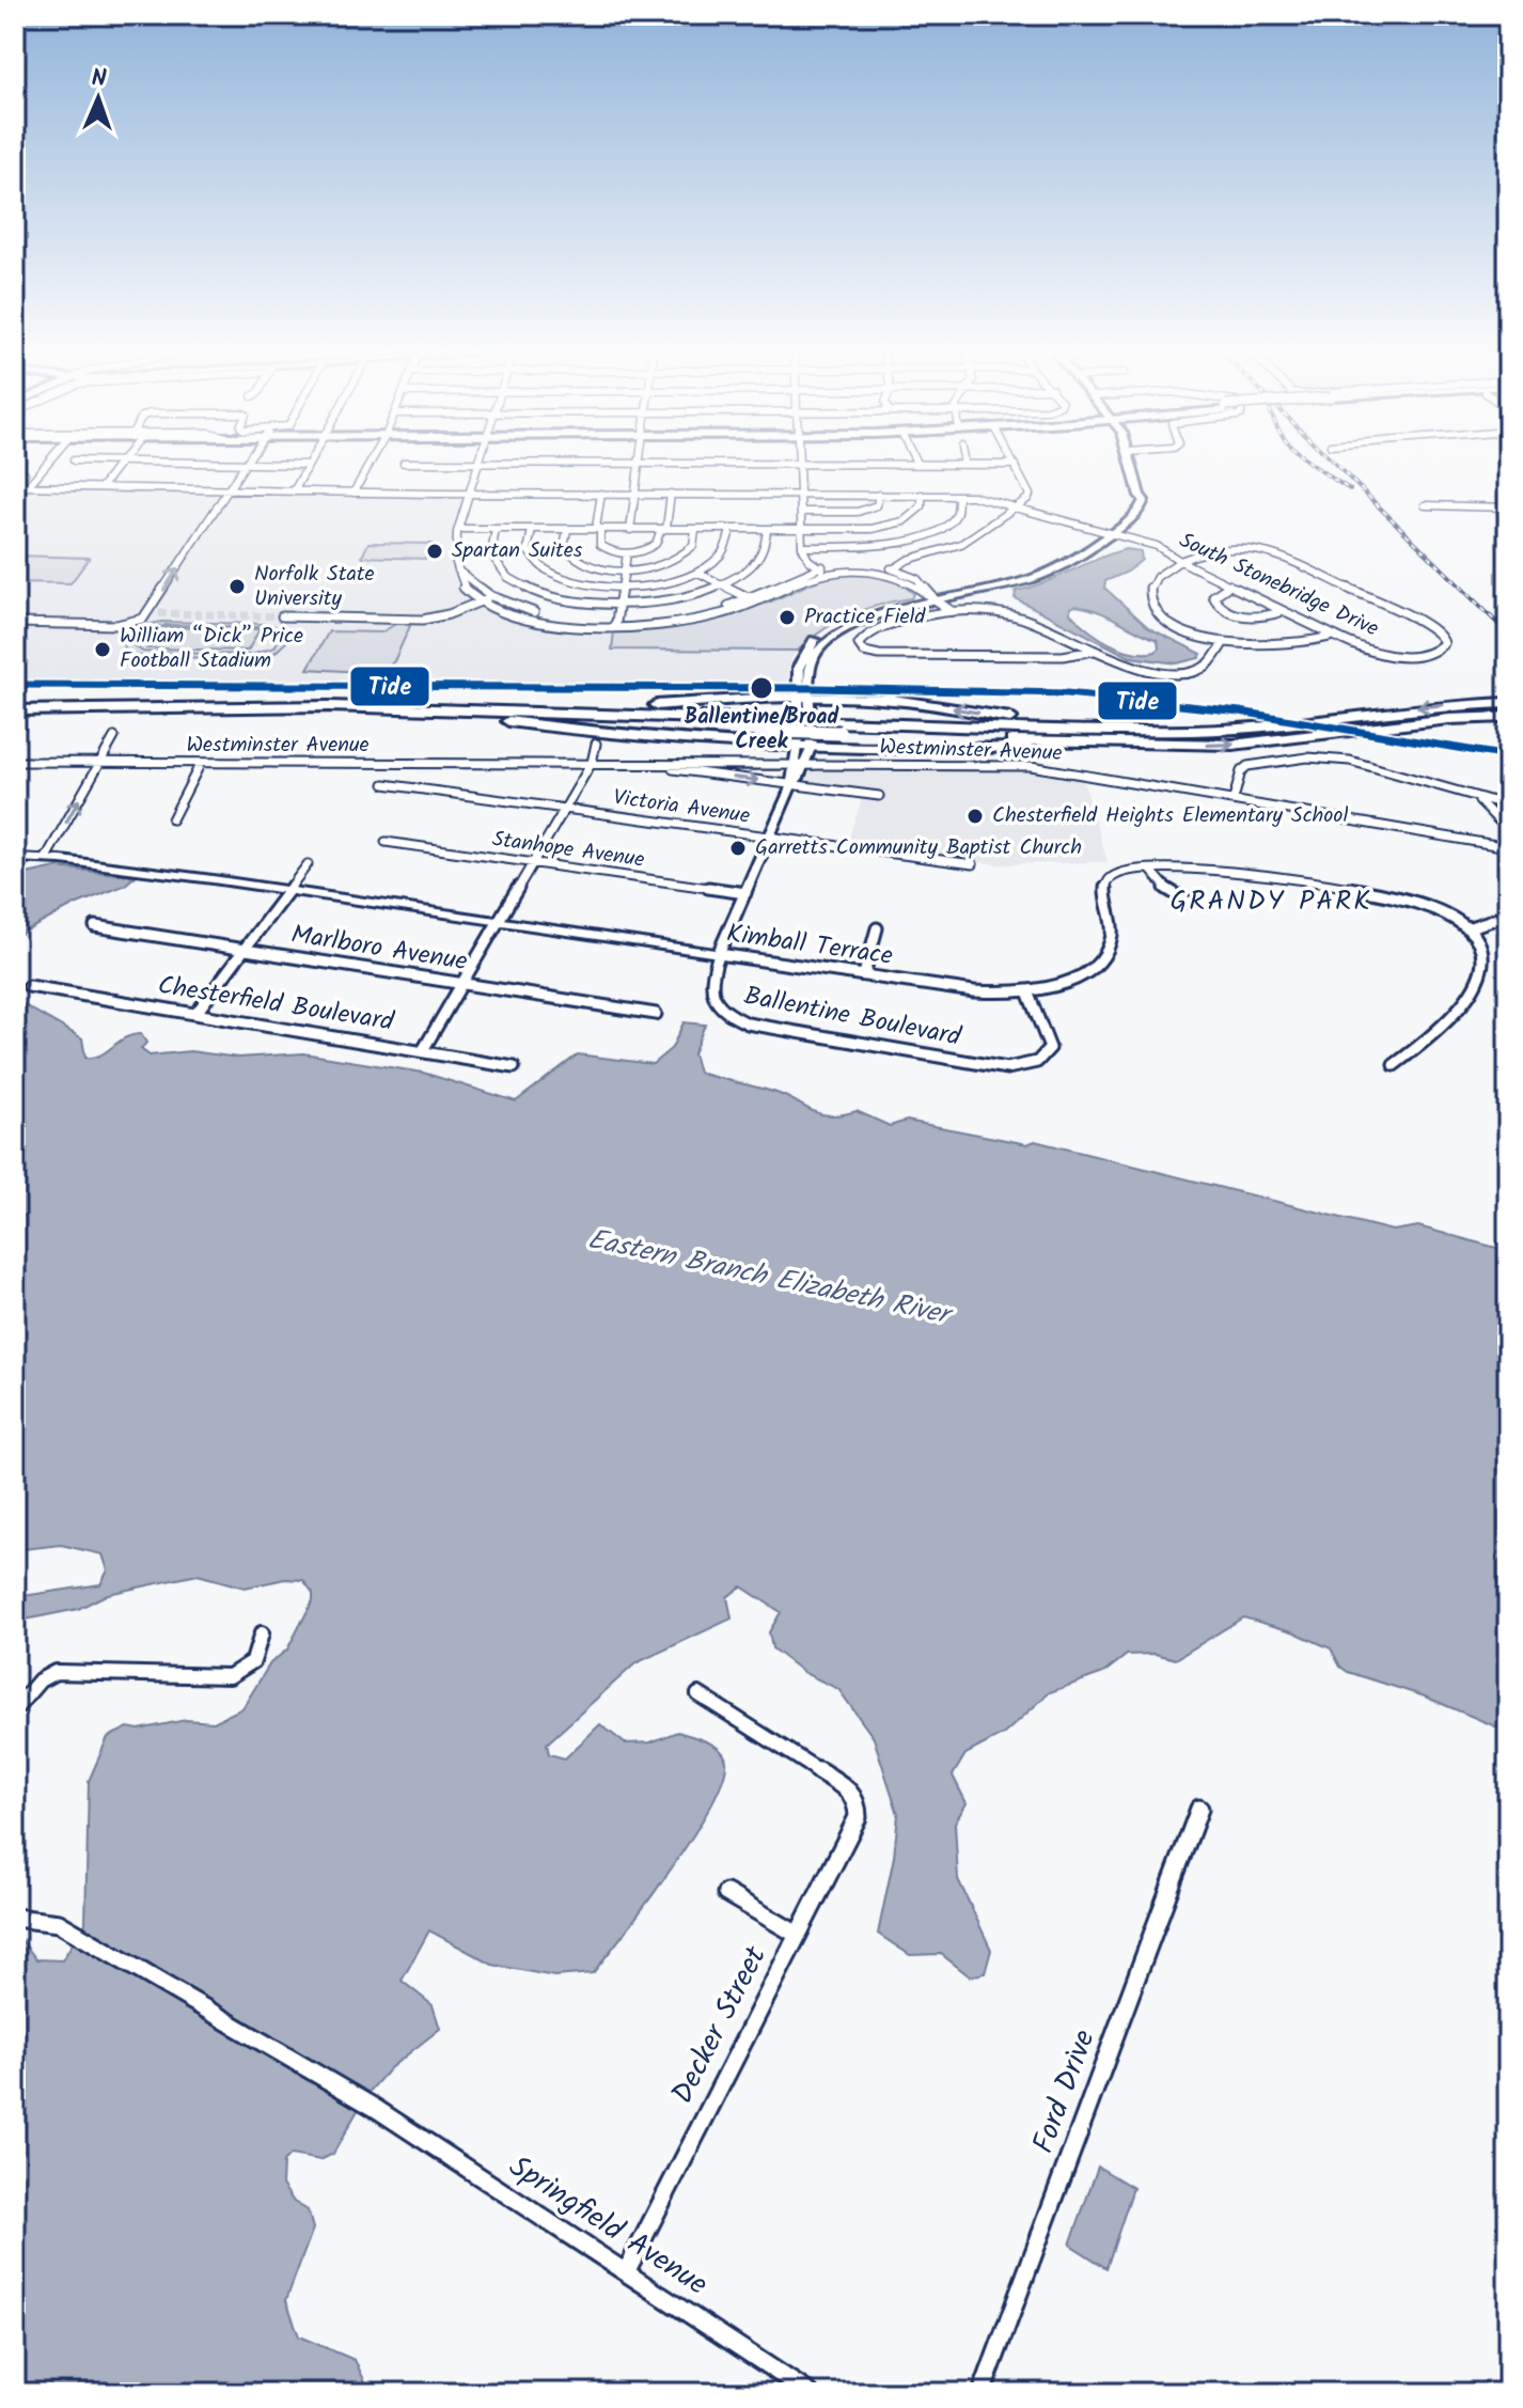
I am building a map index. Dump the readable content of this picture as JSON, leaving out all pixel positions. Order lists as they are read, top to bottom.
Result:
{
  "streets": {
    "main road": ["Ballentine Boulevard"],
    "street": [
      "South Stonebridge Drive",
      "Westminster Avenue",
      "Victoria Avenue",
      "Stanhope Avenue",
      "Kimball Terrace",
      "Marlboro Avenue",
      "Chesterfield Boulevard",
      "Decker Street",
      "Ford Drive",
      "Springfield Avenue"
    ]
  },
  "crossings": [
    ["South Stonebridge Drive", "Ballentine Boulevard"],
    ["Westminster Avenue", "Ballentine Boulevard"],
    ["Victoria Avenue", "Ballentine Boulevard"],
    ["Stanhope Avenue", "Ballentine Boulevard"],
    ["Kimball Terrace", "Ballentine Boulevard"],
    ["Decker Street", "Springfield Avenue"]
  ],
  "districts": ["GRANDY PARK"],
  "water": ["Eastern Branch Elizabeth River"],
  "places": [
    "Spartan Suites",
    "Norfolk State University",
    "Practice Field",
    "William “Dick” Price Football Stadium",
    "Ballentine/Broad Creek",
    "Chesterfield Heights Elementary School",
    "Garretts Community Baptist Church"
  ],
  "lines": ["transit line Tide"],
  "north": "top"
}
